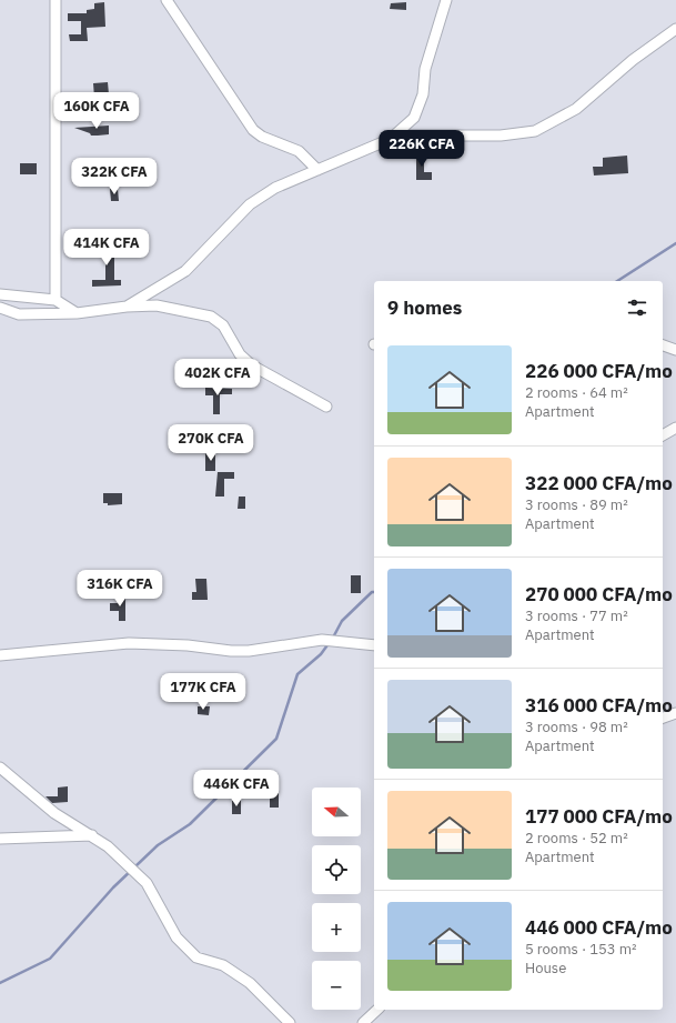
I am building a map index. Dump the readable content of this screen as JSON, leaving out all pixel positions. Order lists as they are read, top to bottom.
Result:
{
  "north": "left",
  "page": {
    "price": [
      "160K CFA",
      "226K CFA",
      "322K CFA",
      "414K CFA",
      "402K CFA",
      "270K CFA",
      "316K CFA",
      "177K CFA",
      "446K CFA"
    ],
    "heading": "9 homes",
    "list": [
      {
        "name": "226 000 CFA/mo",
        "note": "2 rooms · 64 m² · Apartment"
      },
      {
        "name": "322 000 CFA/mo",
        "note": "3 rooms · 89 m² · Apartment"
      },
      {
        "name": "270 000 CFA/mo",
        "note": "3 rooms · 77 m² · Apartment"
      },
      {
        "name": "316 000 CFA/mo",
        "note": "3 rooms · 98 m² · Apartment"
      },
      {
        "name": "177 000 CFA/mo",
        "note": "2 rooms · 52 m² · Apartment"
      },
      {
        "name": "446 000 CFA/mo",
        "note": "5 rooms · 153 m² · House"
      }
    ],
    "map_buttons": ["+", "−"]
  }
}
